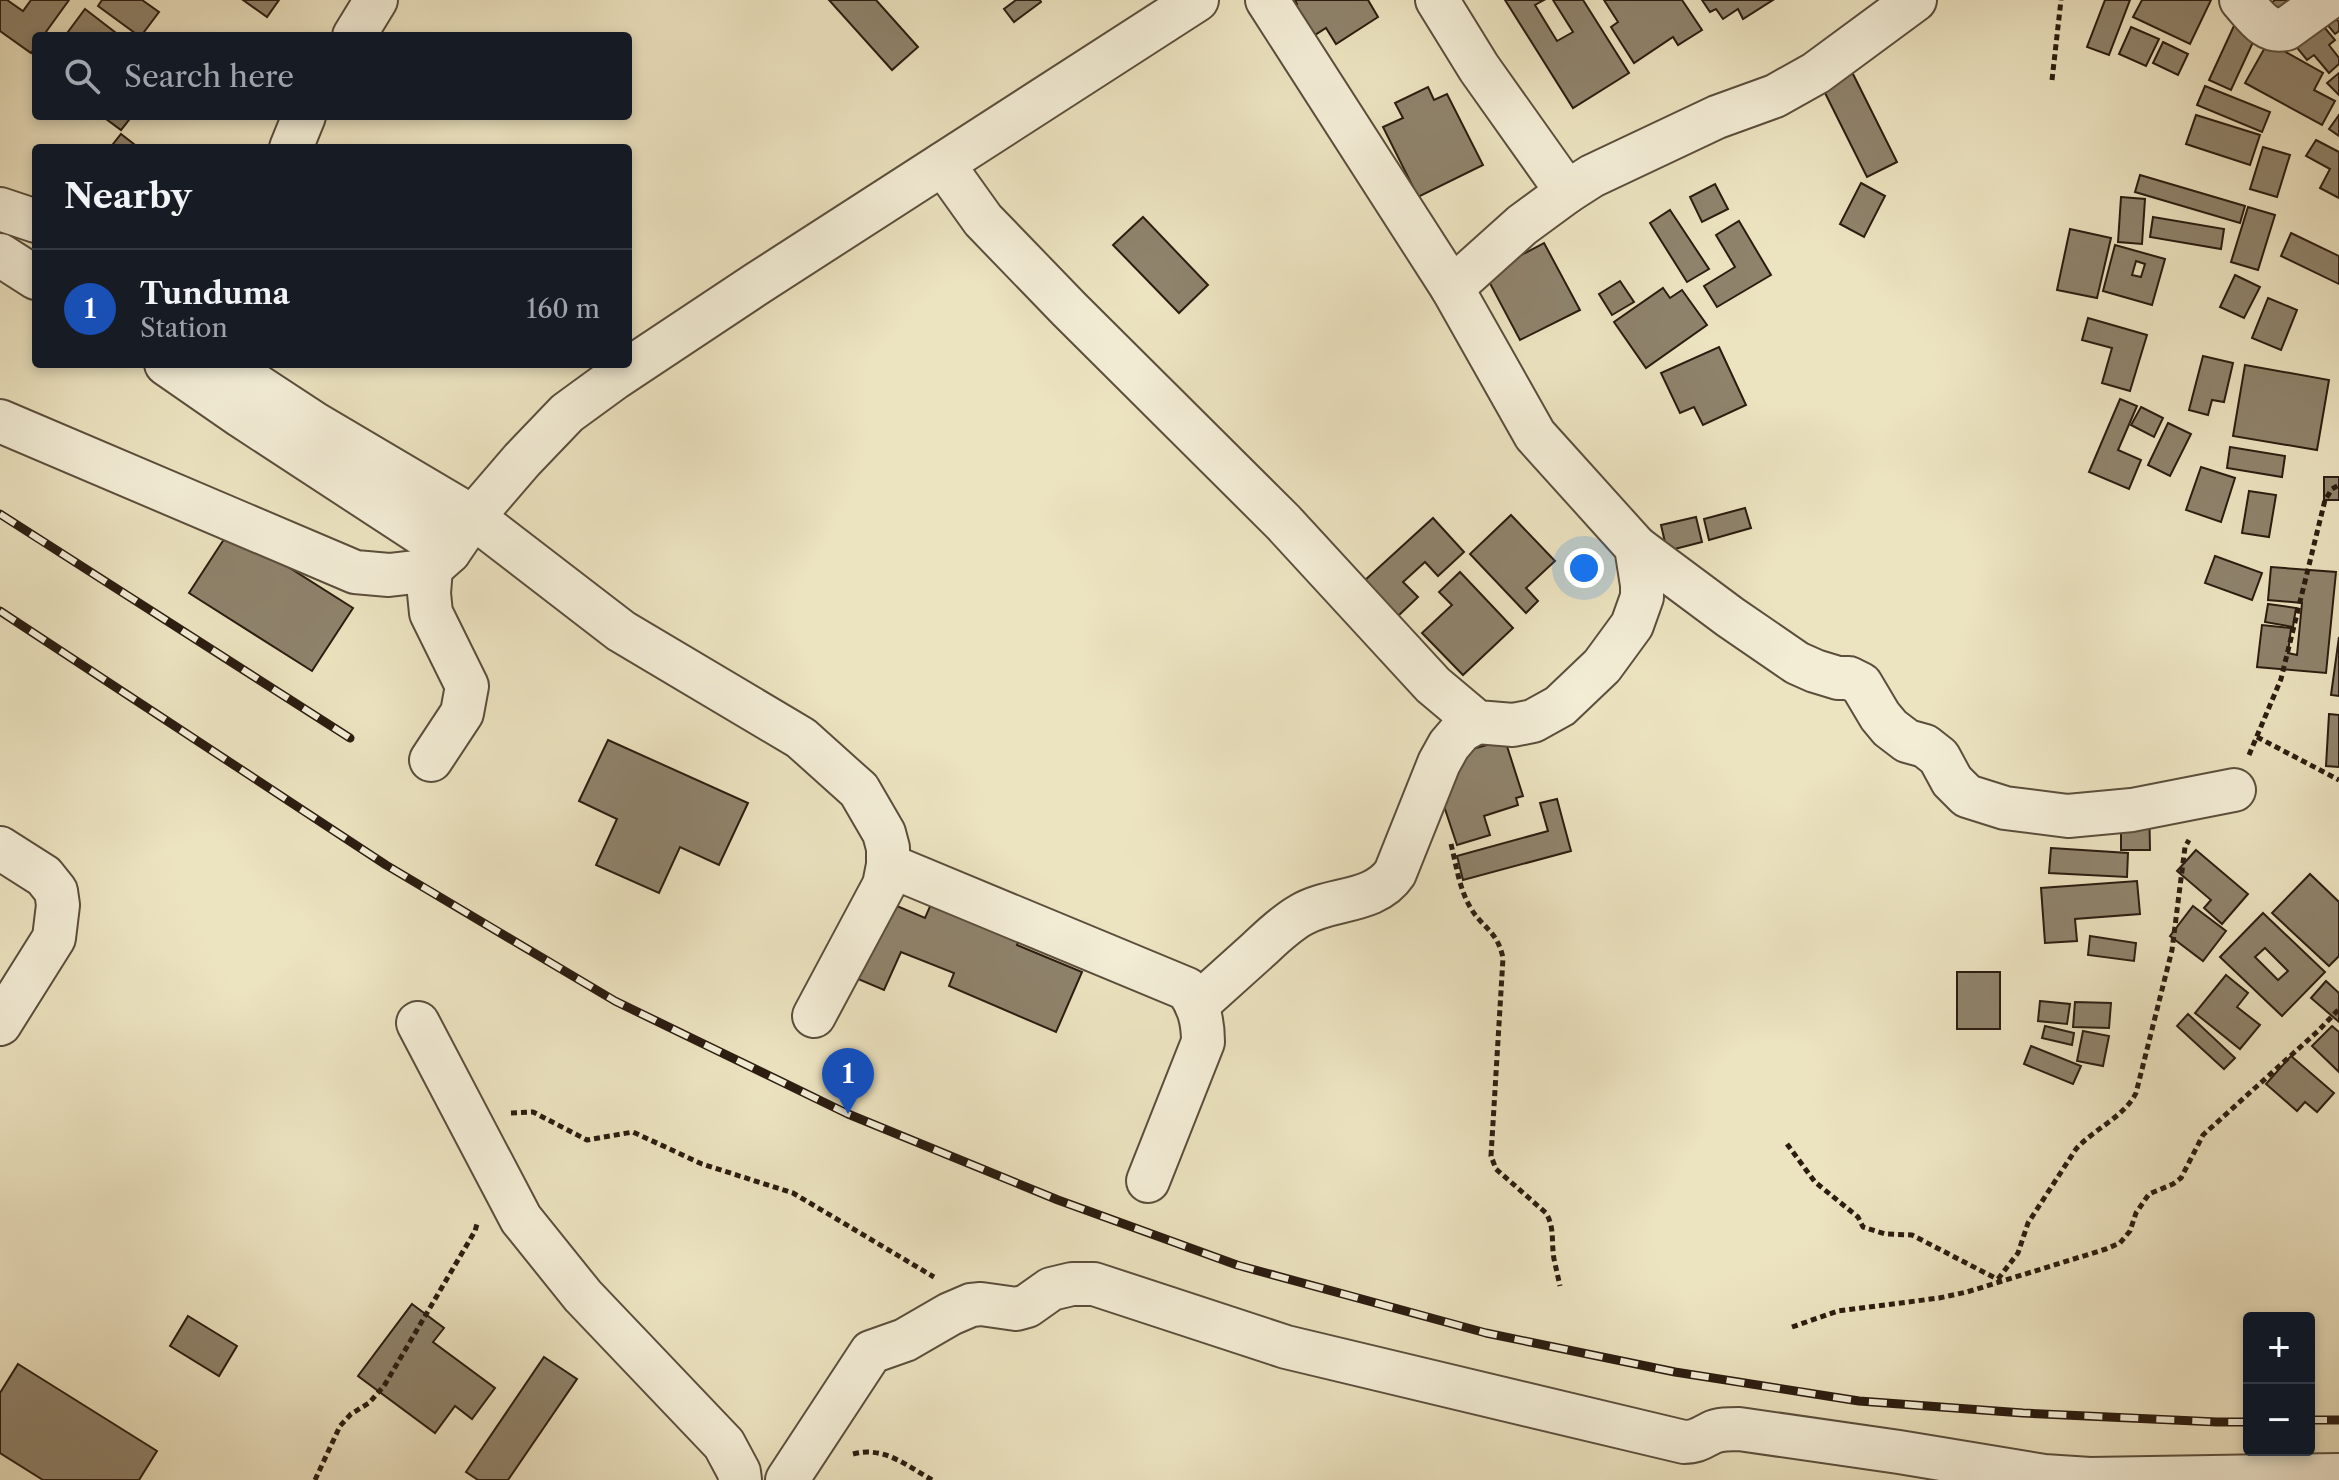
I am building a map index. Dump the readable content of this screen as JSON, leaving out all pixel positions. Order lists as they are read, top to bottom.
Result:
{
  "page": {
    "search": "Search here",
    "heading": "Nearby",
    "list": [
      {
        "mark": "1",
        "name": "Tunduma",
        "note": "Station",
        "value": "160 m"
      }
    ],
    "pins": "1",
    "map_buttons": ["+", "−"]
  }
}
